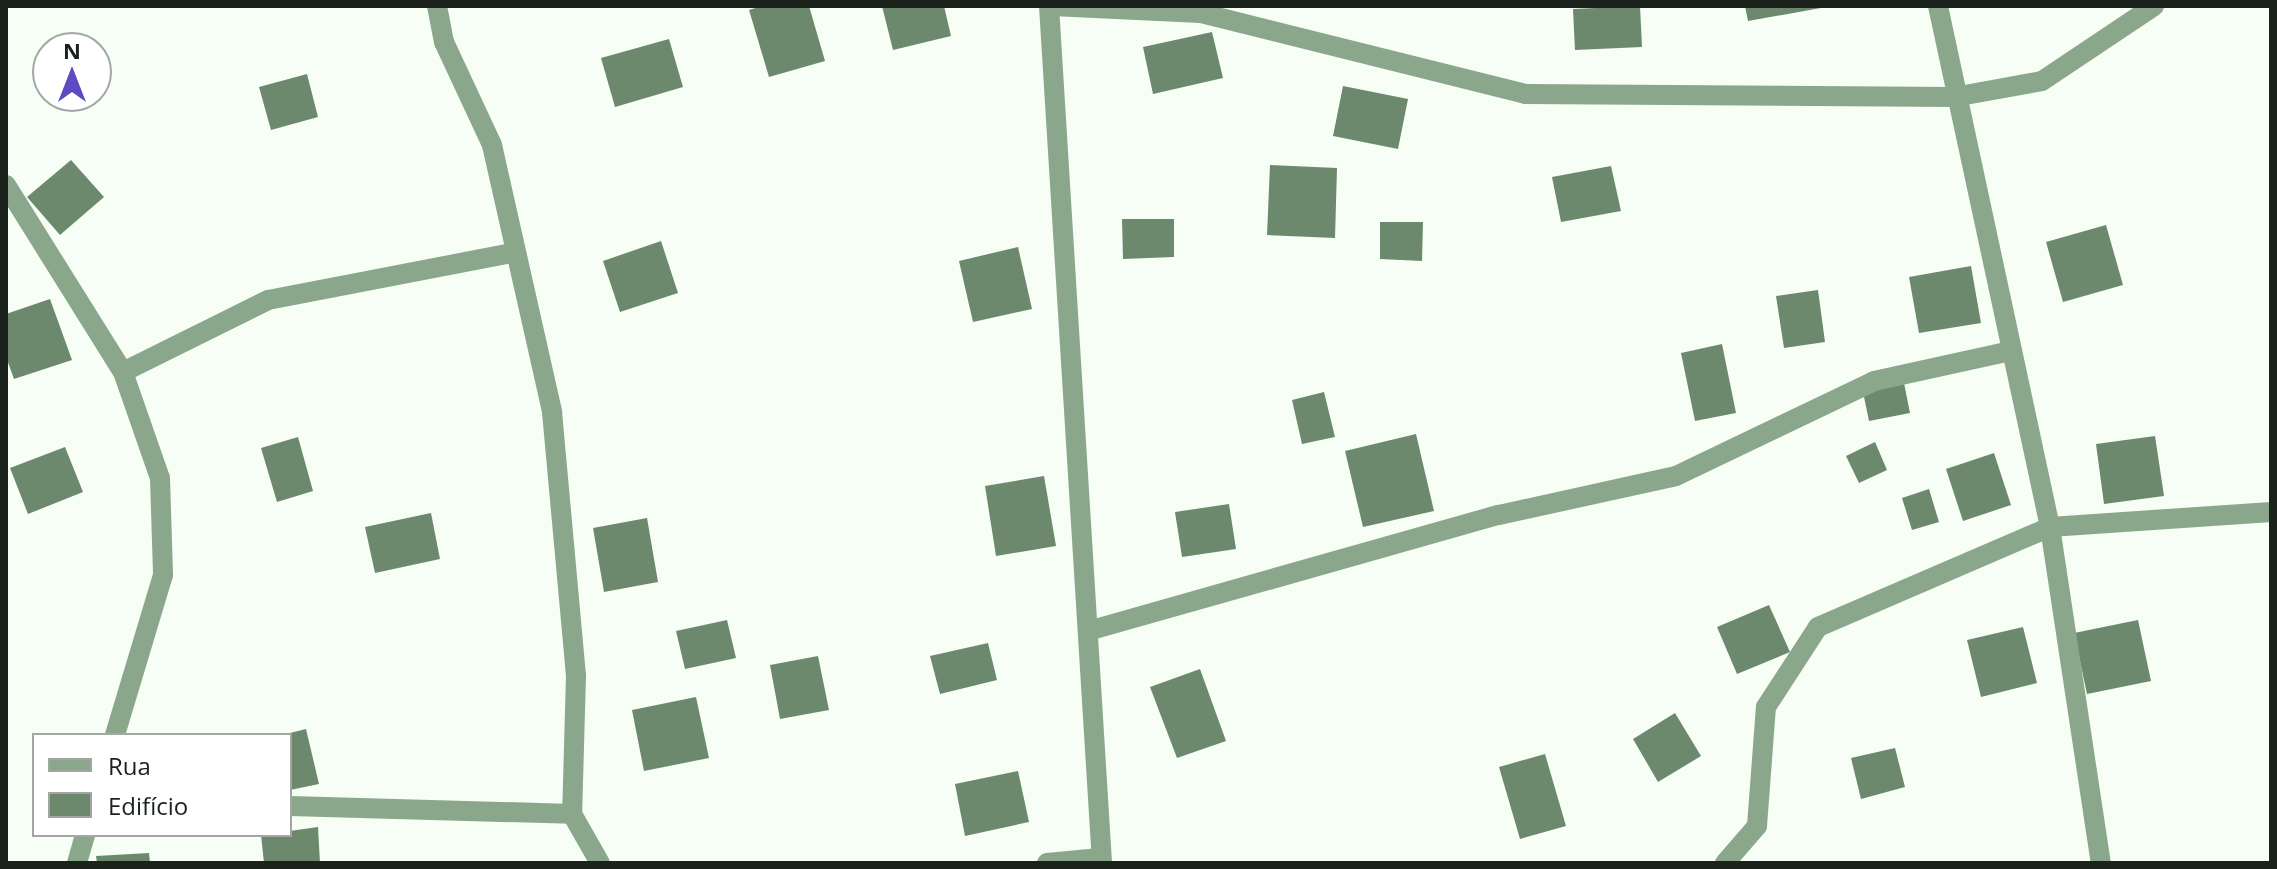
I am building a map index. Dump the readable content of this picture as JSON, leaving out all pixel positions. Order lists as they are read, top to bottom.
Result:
{
  "legend": ["Rua", "Edifício"],
  "north": "top"
}
